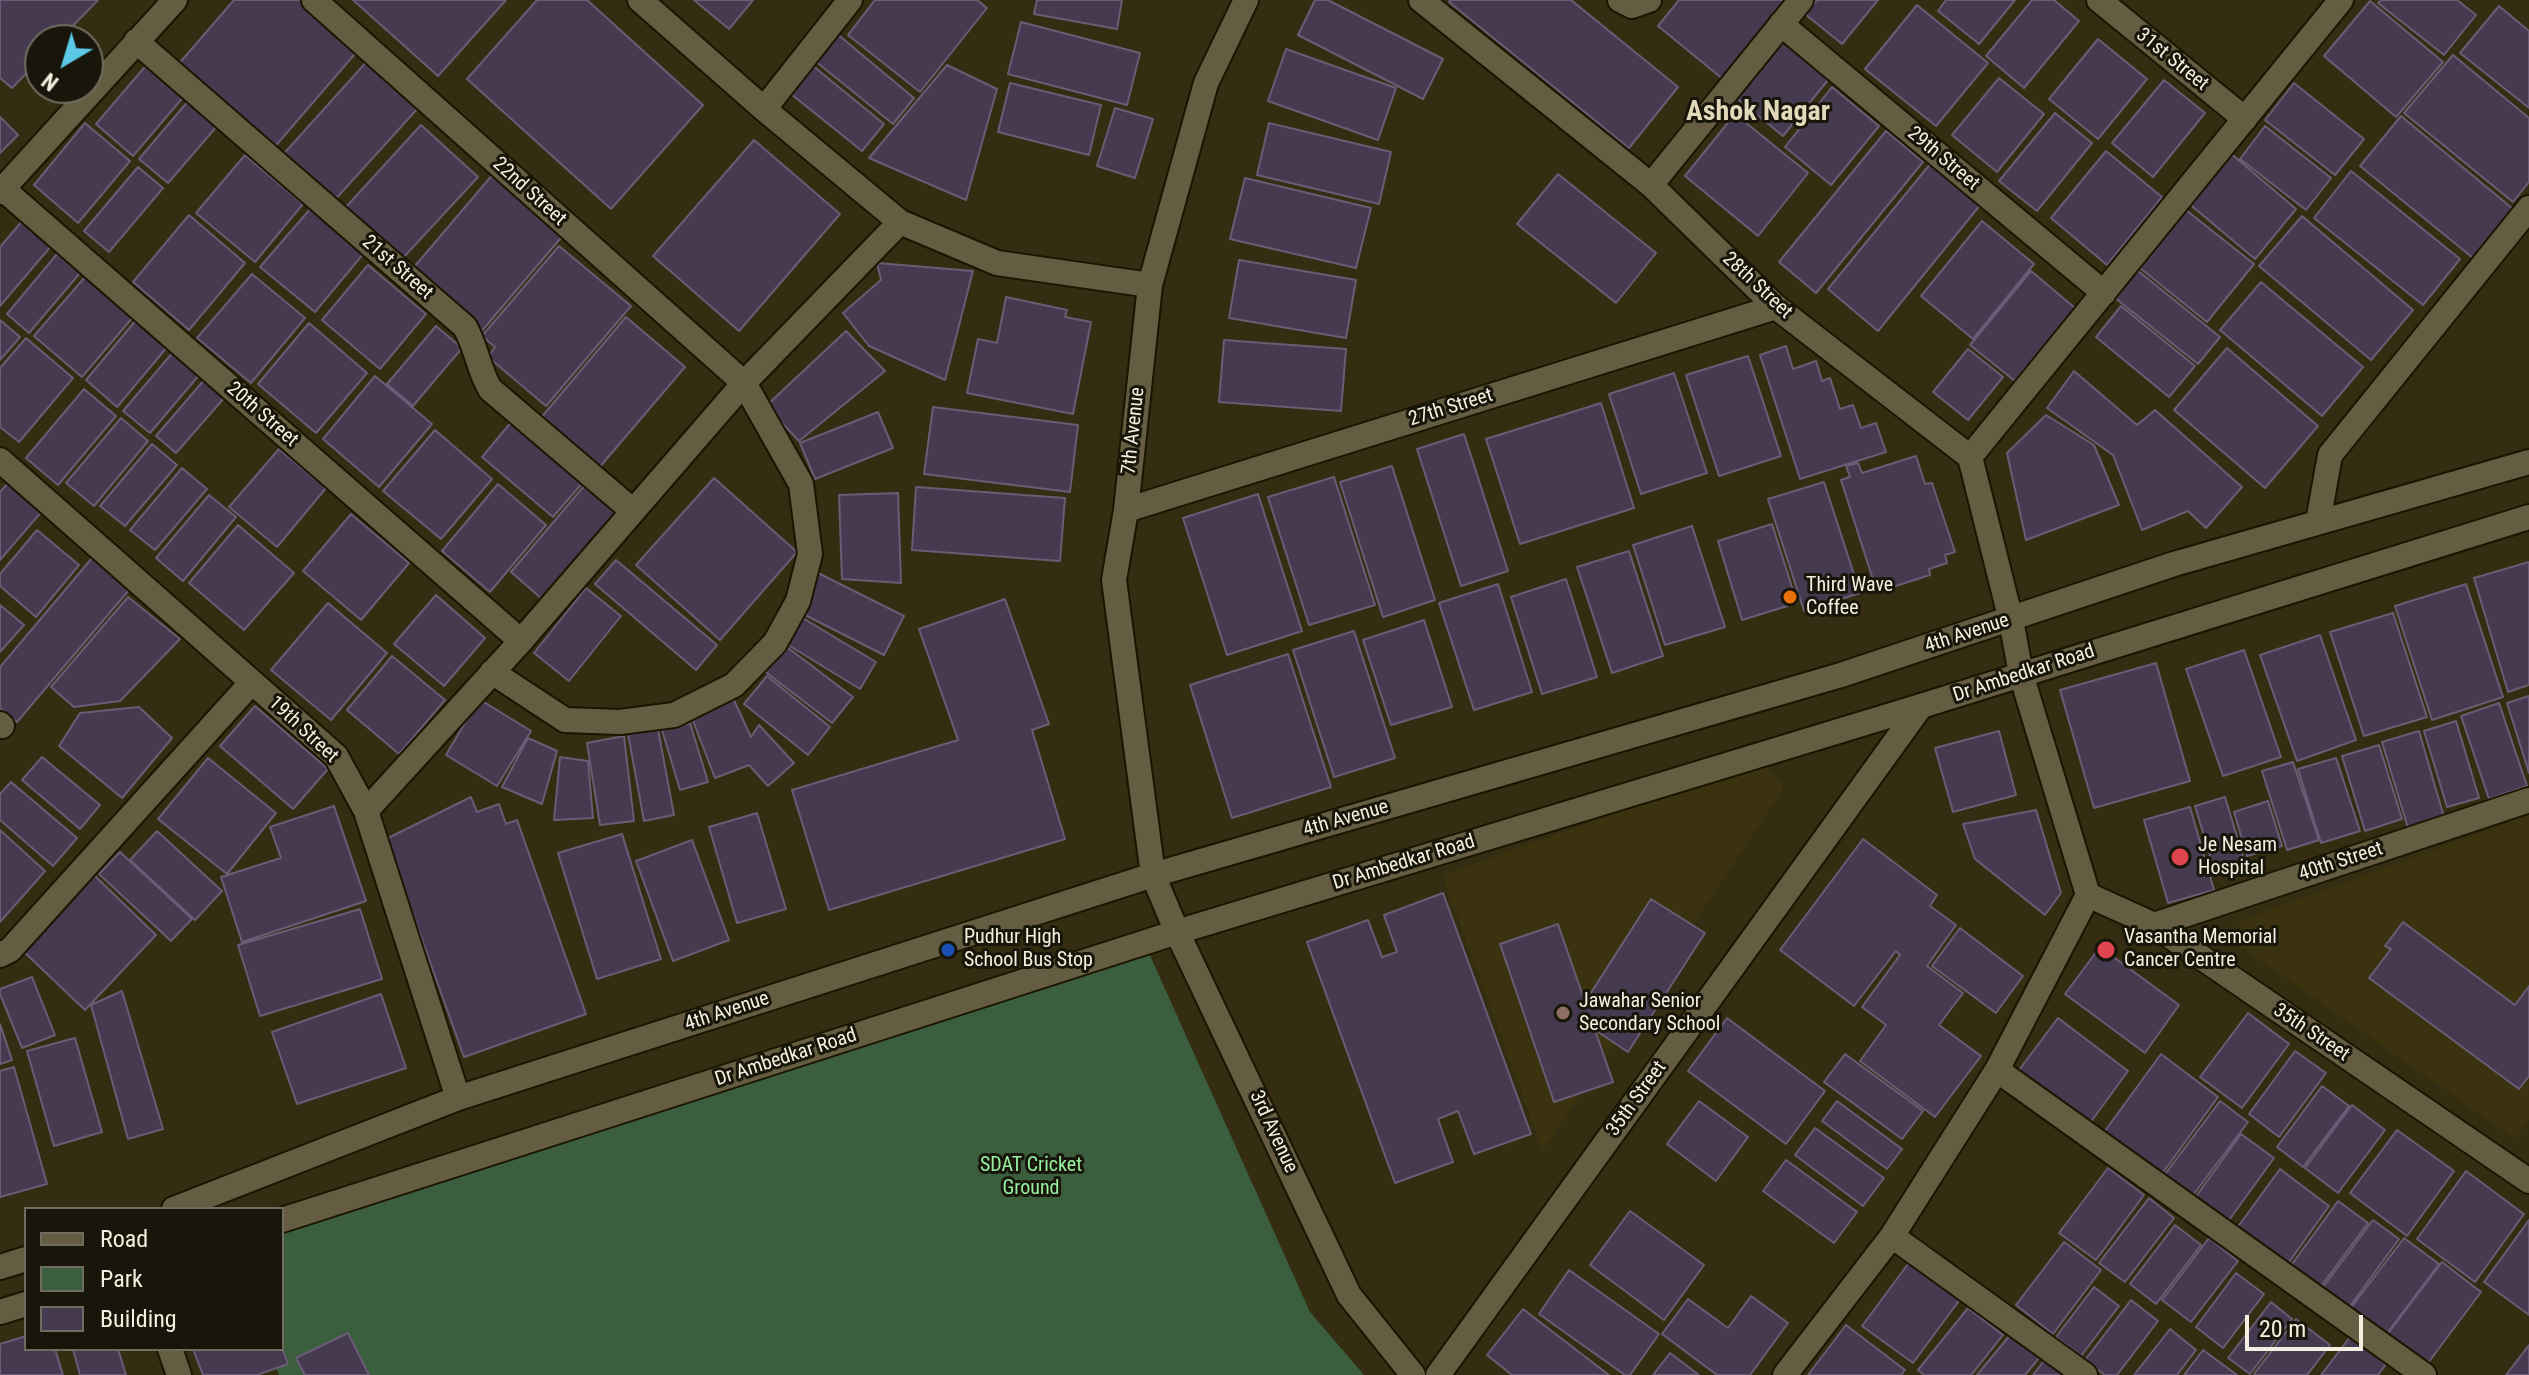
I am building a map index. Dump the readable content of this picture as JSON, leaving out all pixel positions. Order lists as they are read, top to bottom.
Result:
{
  "streets": {
    "street": [
      "31st Street",
      "29th Street",
      "22nd Street",
      "21st Street",
      "28th Street",
      "27th Street",
      "20th Street",
      "7th Avenue",
      "4th Avenue",
      "Dr Ambedkar Road",
      "19th Street",
      "40th Street",
      "35th Street",
      "3rd Avenue"
    ]
  },
  "crossings": [
    ["28th Street", "27th Street"],
    ["27th Street", "7th Avenue"],
    ["7th Avenue", "4th Avenue"],
    ["7th Avenue", "3rd Avenue"],
    ["4th Avenue", "19th Street"],
    ["4th Avenue", "3rd Avenue"],
    ["Dr Ambedkar Road", "35th Street"],
    ["Dr Ambedkar Road", "3rd Avenue"],
    ["40th Street", "35th Street"]
  ],
  "districts": ["Ashok Nagar"],
  "parks": ["SDAT Cricket Ground"],
  "places": [
    "Third Wave Coffee",
    "Je Nesam Hospital",
    "Pudhur High School Bus Stop",
    "Vasantha Memorial Cancer Centre",
    "Jawahar Senior Secondary School"
  ],
  "legend": ["Road", "Park", "Building"],
  "scale_bar": "20 m",
  "north": "bottom left"
}
